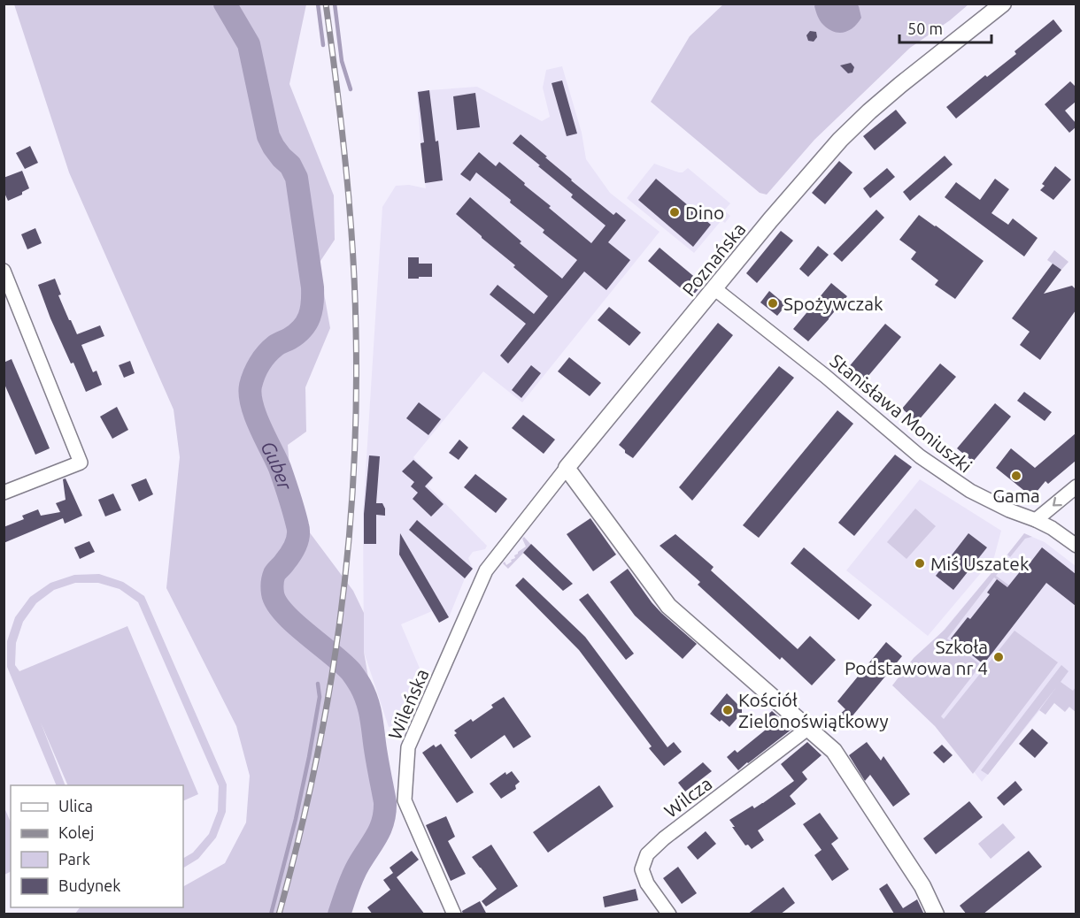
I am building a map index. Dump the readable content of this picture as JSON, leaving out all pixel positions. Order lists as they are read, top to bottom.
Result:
{
  "streets": {
    "street": [
      "Poznańska",
      "Stanisława Moniuszki",
      "Wileńska",
      "Wilcza"
    ]
  },
  "crossings": [
    ["Poznańska", "Stanisława Moniuszki"],
    ["Poznańska", "Wileńska"]
  ],
  "water": ["Guber"],
  "places": [
    "Dino",
    "Spożywczak",
    "Gama",
    "Miś Uszatek",
    "Szkoła Podstawowa nr 4",
    "Kościół Zielonoświątkowy"
  ],
  "legend": [
    "Ulica",
    "Kolej",
    "Park",
    "Budynek"
  ],
  "scale_bar": "50 m"
}
